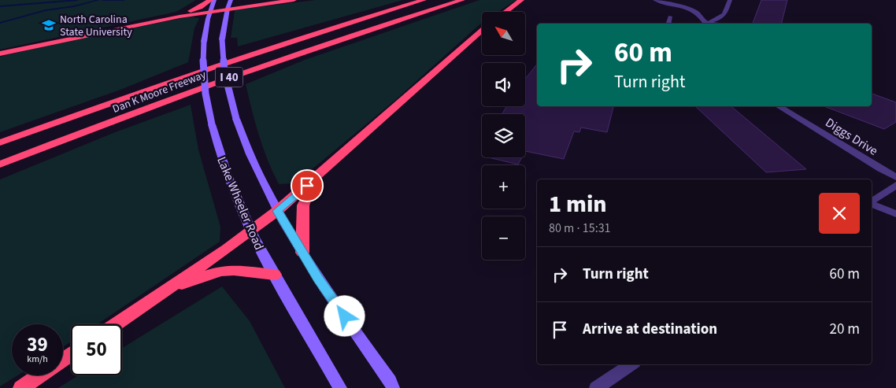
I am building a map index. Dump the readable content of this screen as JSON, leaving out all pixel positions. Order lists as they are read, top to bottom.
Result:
{
  "streets": {
    "highway": ["I 40", "Dan K Moore Freeway"],
    "main road": ["Lake Wheeler Road"],
    "street": ["Diggs Drive"]
  },
  "places": {
    "school or university": ["North Carolina State University"]
  },
  "north": "top left",
  "page": {
    "map_buttons": ["+", "−"],
    "turn": ["60 m", "Turn right"],
    "heading": ["1 min", "80 m · 15:31"],
    "list": [
      {
        "name": "Turn right",
        "value": "60 m"
      },
      {
        "name": "Arrive at destination",
        "value": "20 m"
      }
    ],
    "speed": "39 km/h",
    "limit": "50"
  }
}
